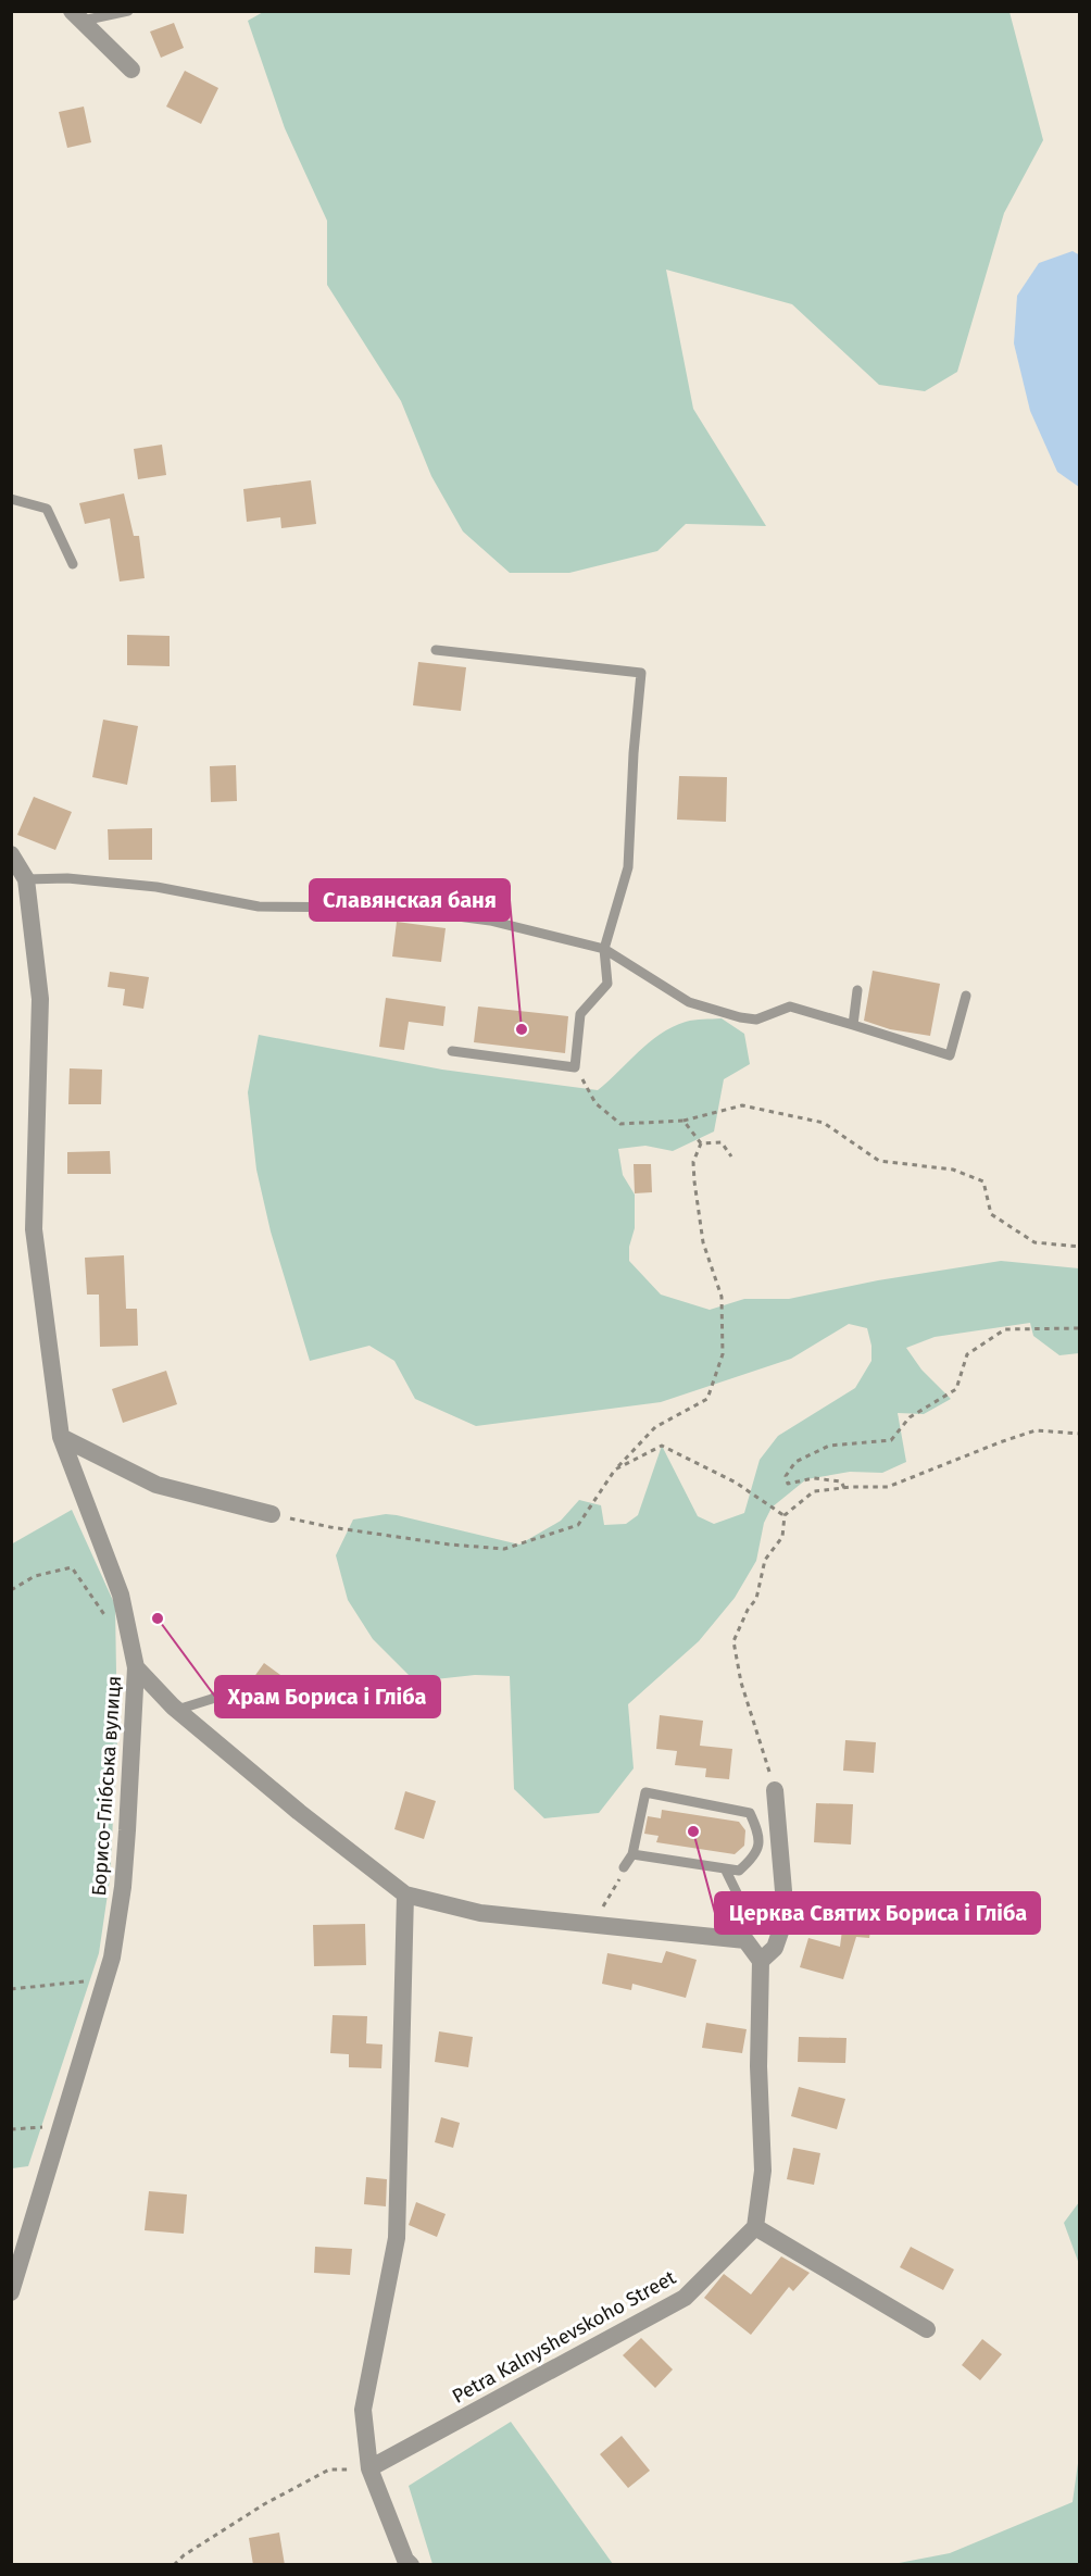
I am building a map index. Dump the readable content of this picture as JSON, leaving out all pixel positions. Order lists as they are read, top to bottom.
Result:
{
  "streets": {
    "street": ["Борисо-Глібська вулиця", "Petra Kalnyshevskoho Street"]
  },
  "places": ["Славянская баня", "Храм Бориса і Гліба", "Церква Святих Бориса і Гліба"]
}
